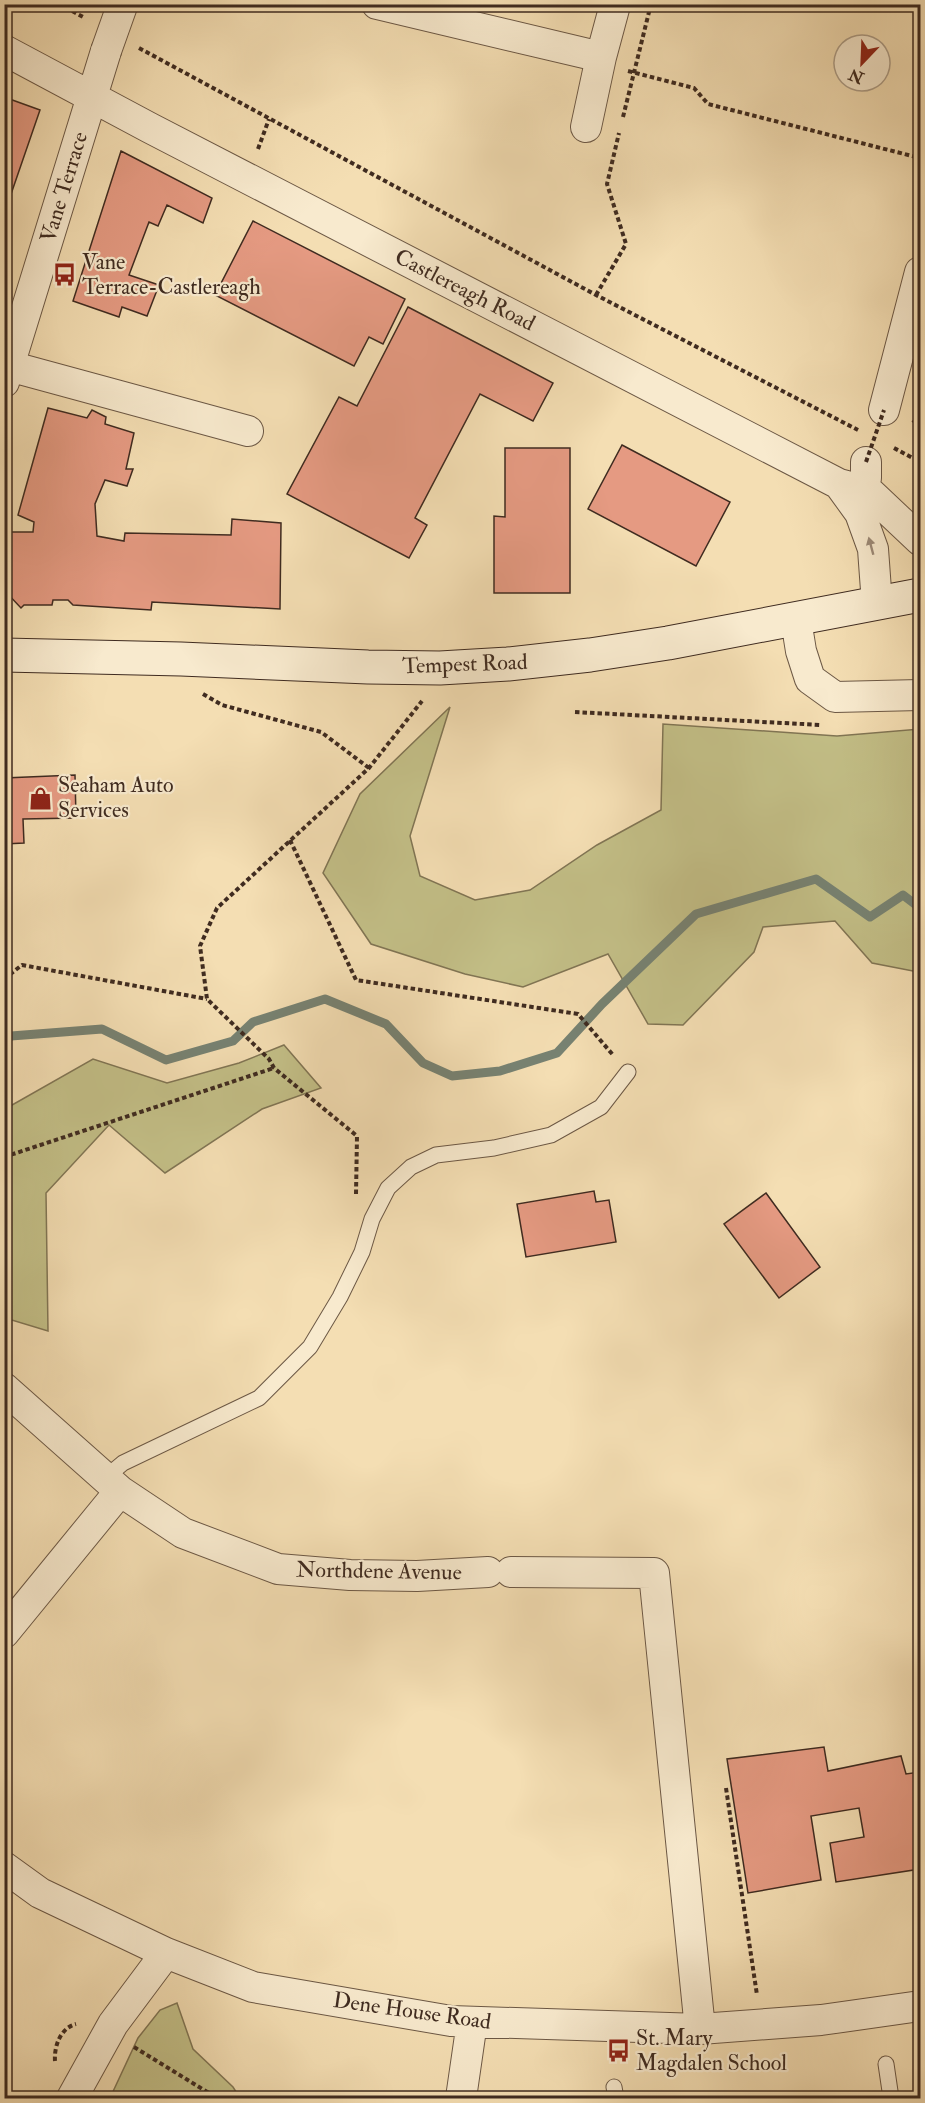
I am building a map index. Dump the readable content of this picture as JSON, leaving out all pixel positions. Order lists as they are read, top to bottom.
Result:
{
  "streets": {
    "main road": ["Tempest Road"],
    "street": [
      "Vane Terrace",
      "Castlereagh Road",
      "Northdene Avenue",
      "Dene House Road"
    ]
  },
  "crossings": [
    ["Vane Terrace", "Castlereagh Road"],
    ["Castlereagh Road", "Tempest Road"],
    ["Northdene Avenue", "Dene House Road"]
  ],
  "places": {
    "bus stop": ["Vane Terrace-Castlereagh", "St. Mary Magdalen School"],
    "shop": ["Seaham Auto Services"]
  },
  "north": "bottom left"
}
